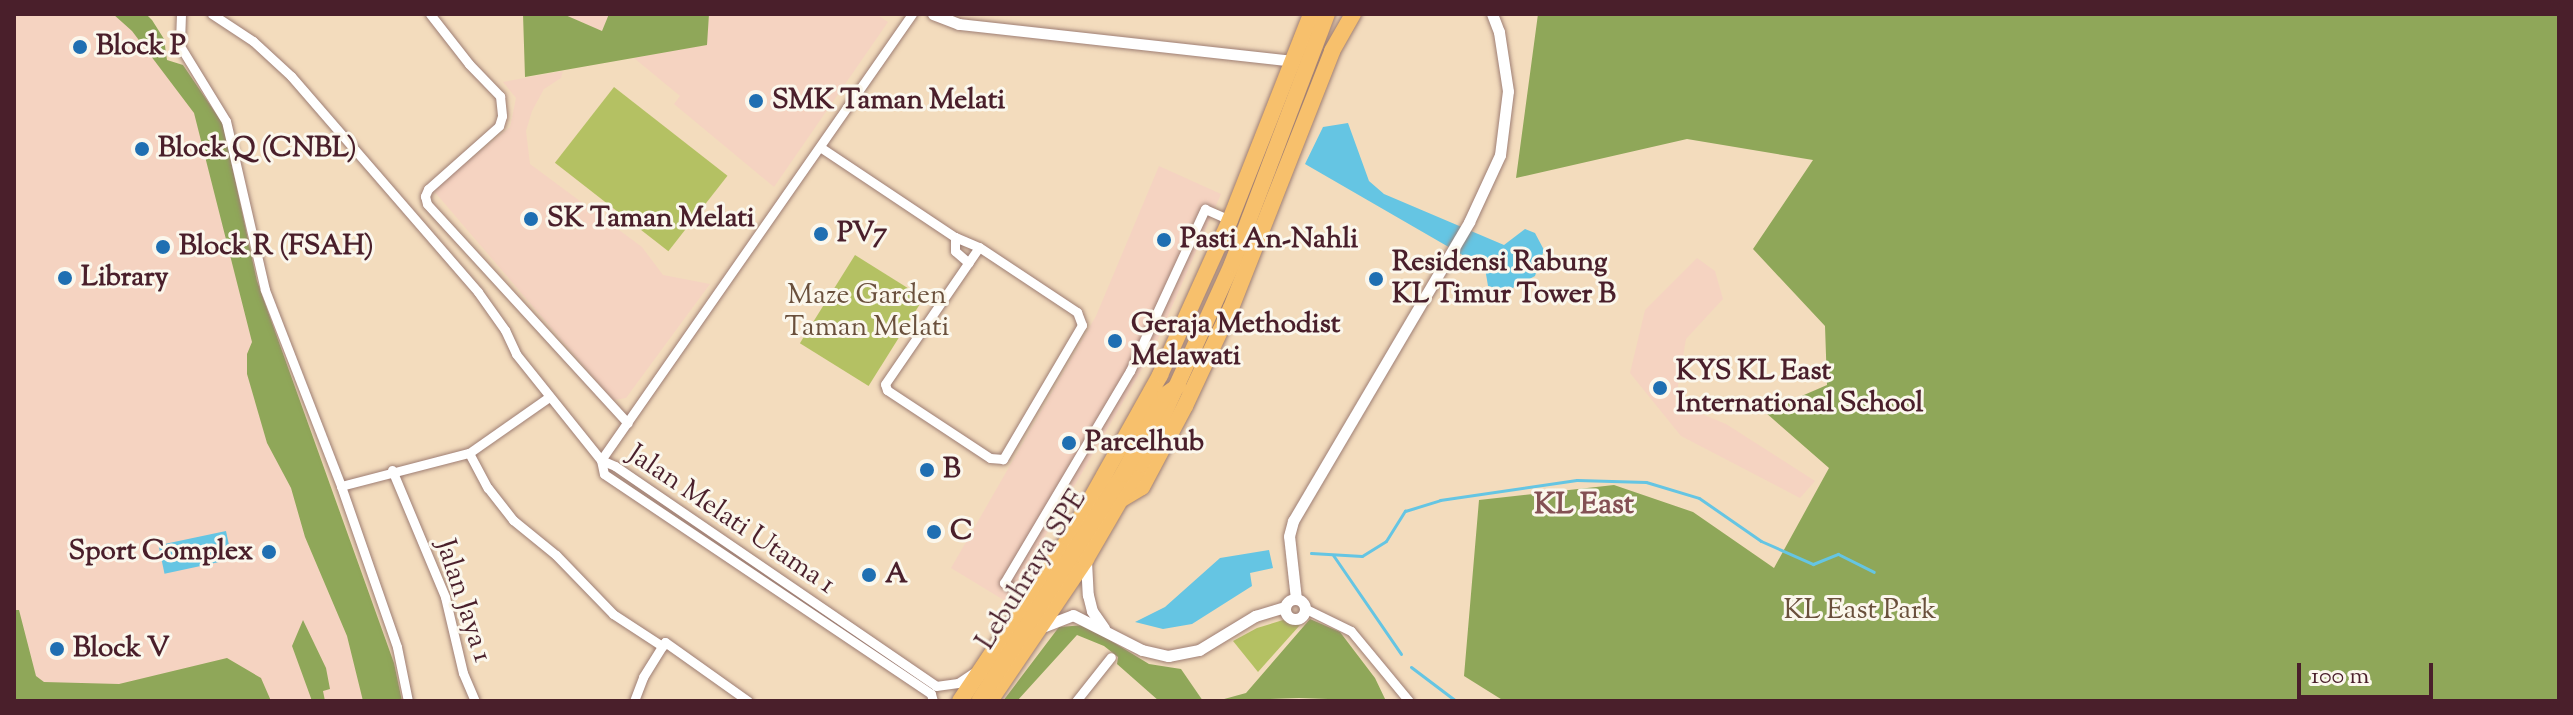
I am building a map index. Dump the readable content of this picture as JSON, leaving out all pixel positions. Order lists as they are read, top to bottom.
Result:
{
  "streets": {
    "highway": ["Lebuhraya SPE"],
    "street": ["Jalan Melati Utama 1", "Jalan Jaya 1"]
  },
  "districts": ["KL East"],
  "parks": ["Maze Garden Taman Melati", "KL East Park"],
  "places": [
    "Block P",
    "SMK Taman Melati",
    "Block Q (CNBL)",
    "SK Taman Melati",
    "PV7",
    "Pasti An-Nahli",
    "Block R (FSAH)",
    "Library",
    "Residensi Rabung KL Timur Tower B",
    "Geraja Methodist Melawati",
    "KYS KL East International School",
    "Parcelhub",
    "B",
    "C",
    "Sport Complex",
    "A",
    "Block V"
  ],
  "scale_bar": "100 m"
}
